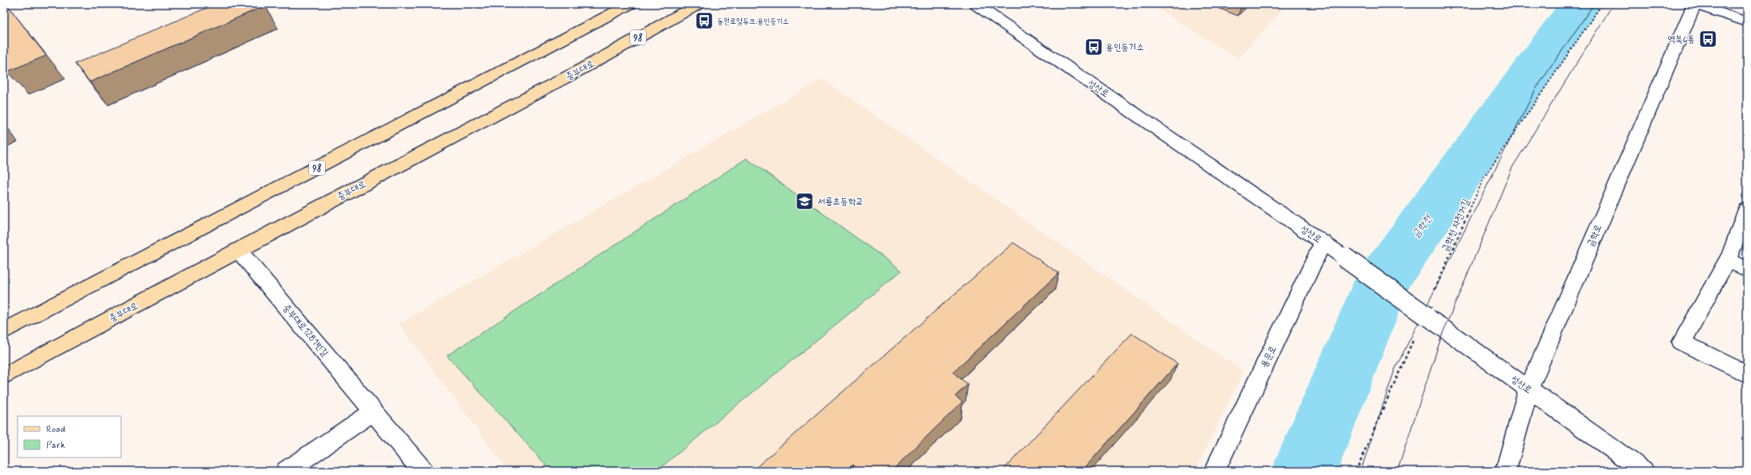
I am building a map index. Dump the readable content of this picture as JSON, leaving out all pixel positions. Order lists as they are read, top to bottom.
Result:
{
  "streets": {
    "main road": [
      "98",
      "중부대로",
      "성산로",
      "금학로",
      "중부대로1281번길",
      "용문로"
    ],
    "path": ["금학천 자전거길"]
  },
  "crossings": [
    ["중부대로", "중부대로1281번길"],
    ["성산로", "금학로"],
    ["성산로", "용문로"]
  ],
  "water": ["금학천"],
  "places": {
    "bus stop": ["동원로얄듀크.용인등기소", "역북6통", "용인등기소"],
    "school or university": ["서룡초등학교"]
  },
  "legend": ["Road", "Park"]
}
